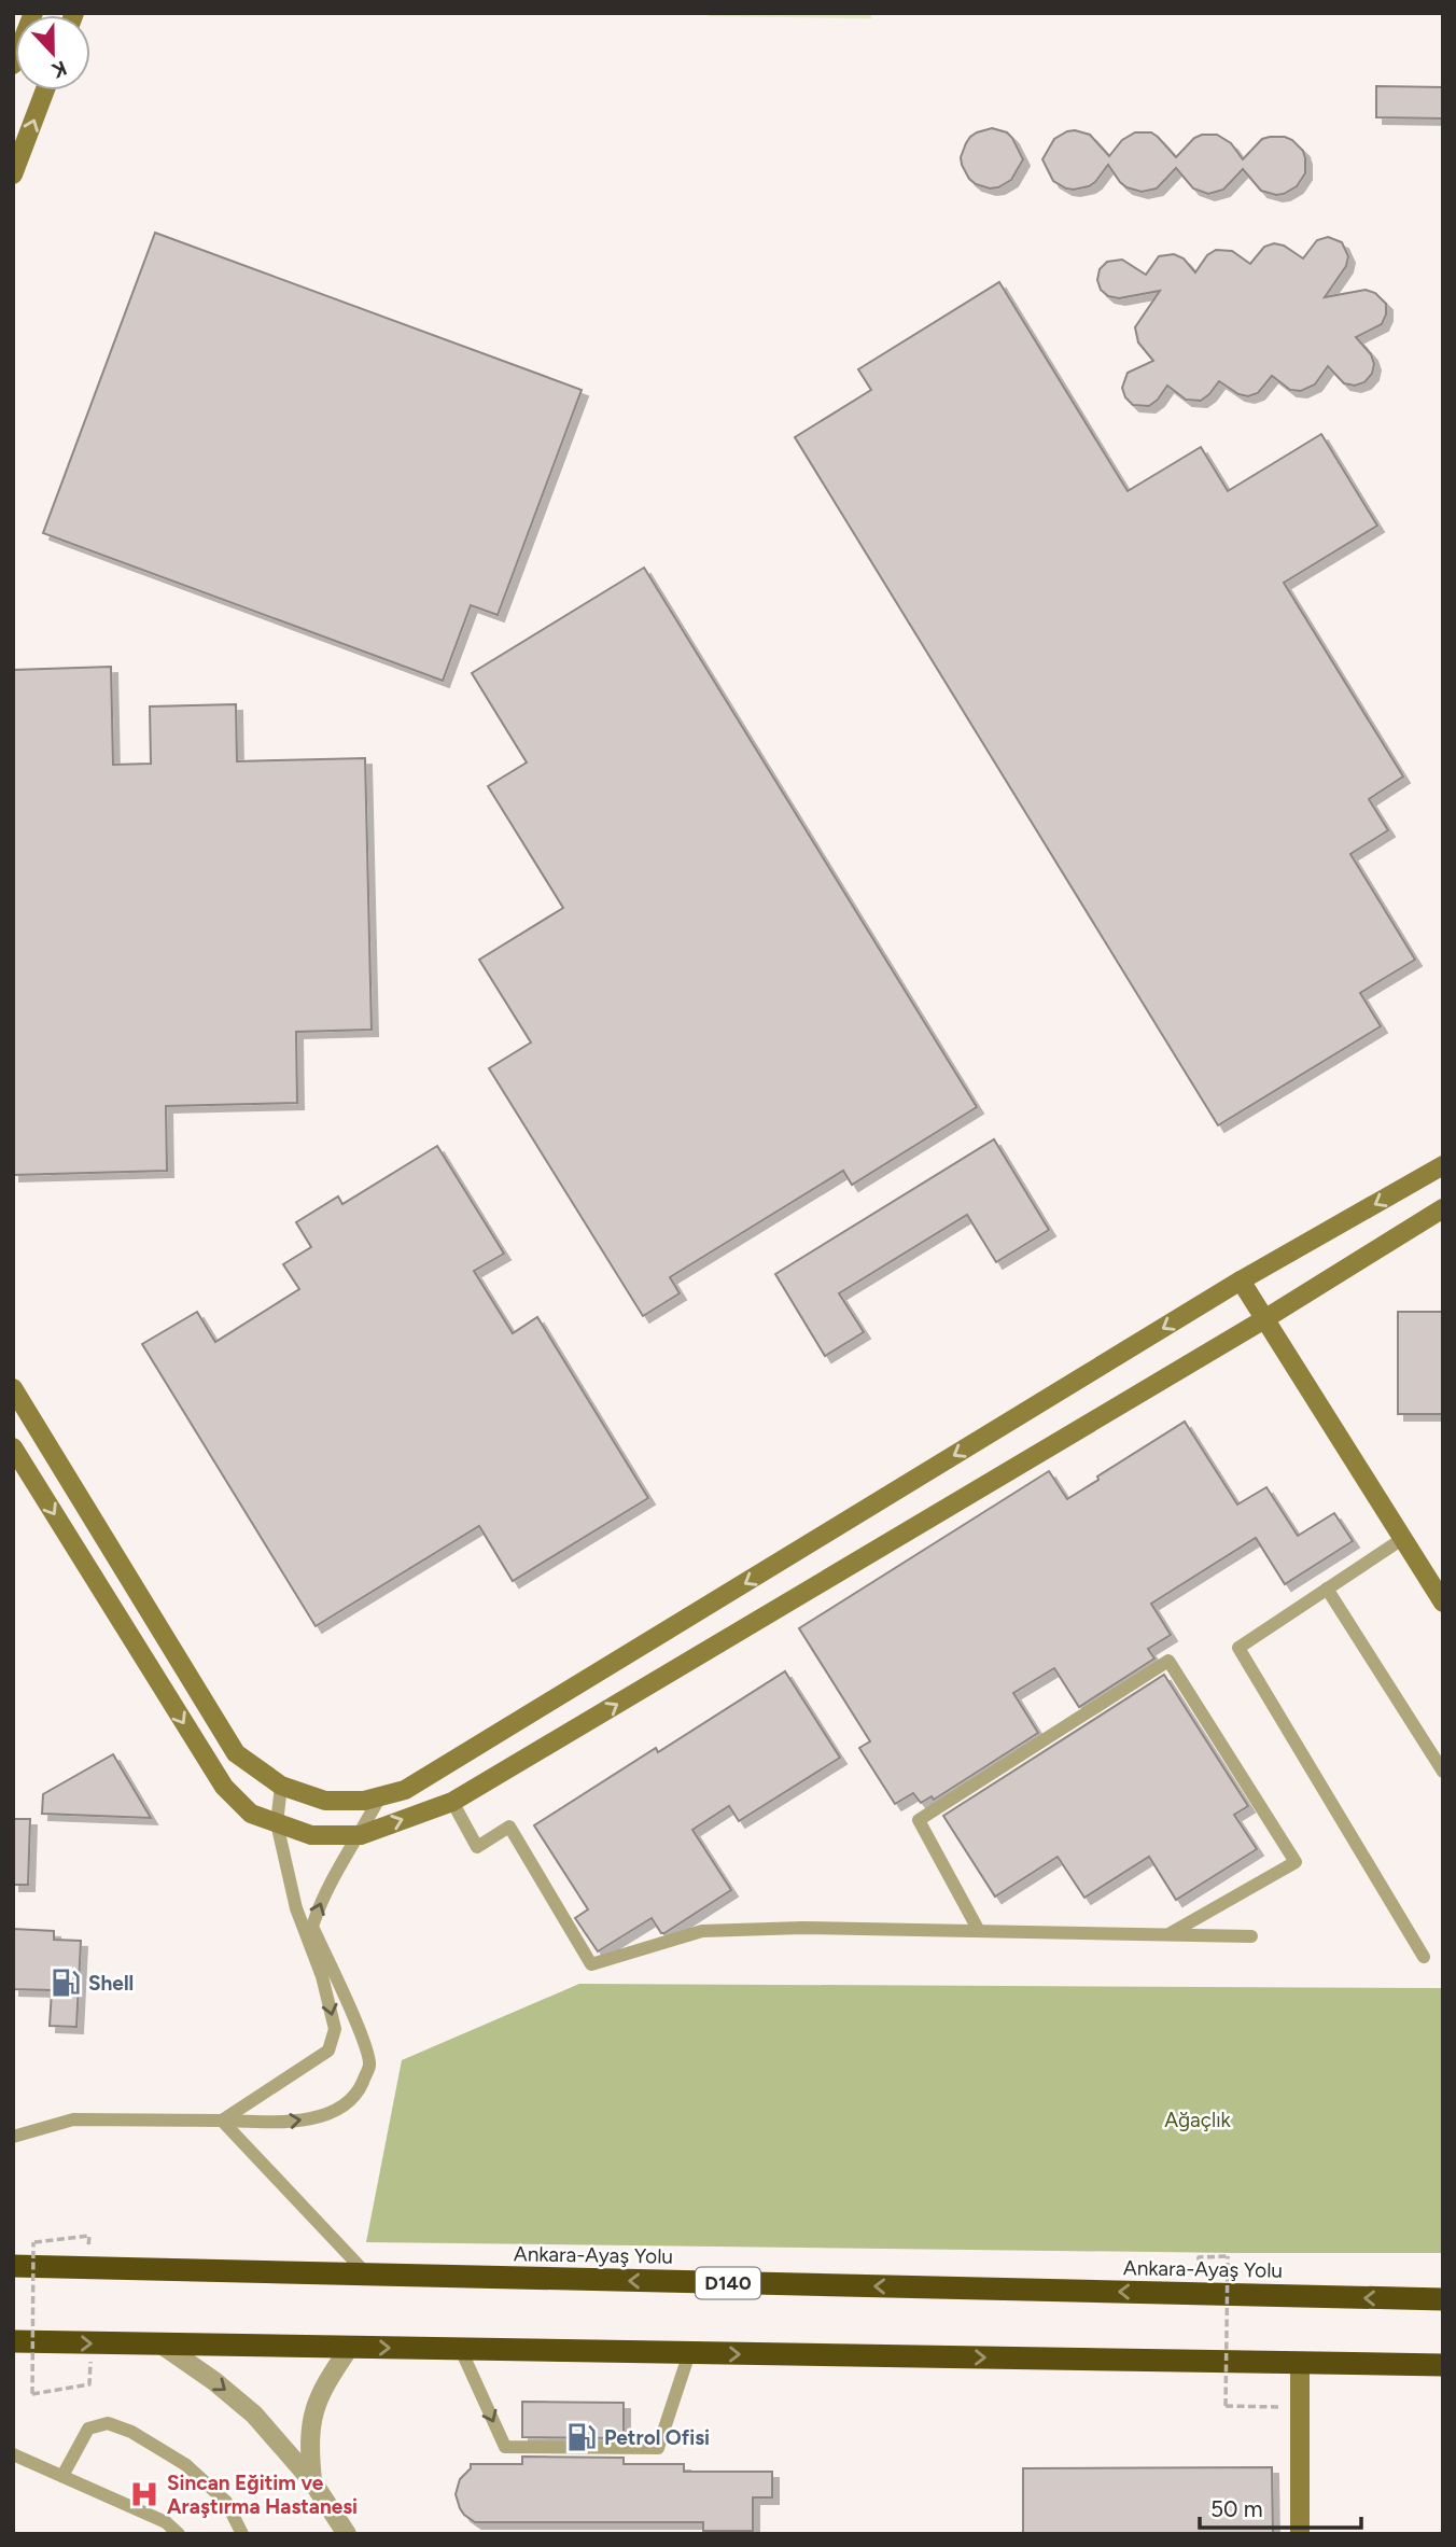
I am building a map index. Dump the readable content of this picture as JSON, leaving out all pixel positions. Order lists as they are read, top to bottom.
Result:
{
  "streets": {
    "highway": ["Ankara-Ayaş Yolu", "D140"]
  },
  "parks": ["Ağaçlık"],
  "places": {
    "fuel station": ["Shell", "Petrol Ofisi"],
    "hospital": ["Sincan Eğitim ve Araştırma Hastanesi"]
  },
  "scale_bar": "50 m",
  "north": "bottom"
}
